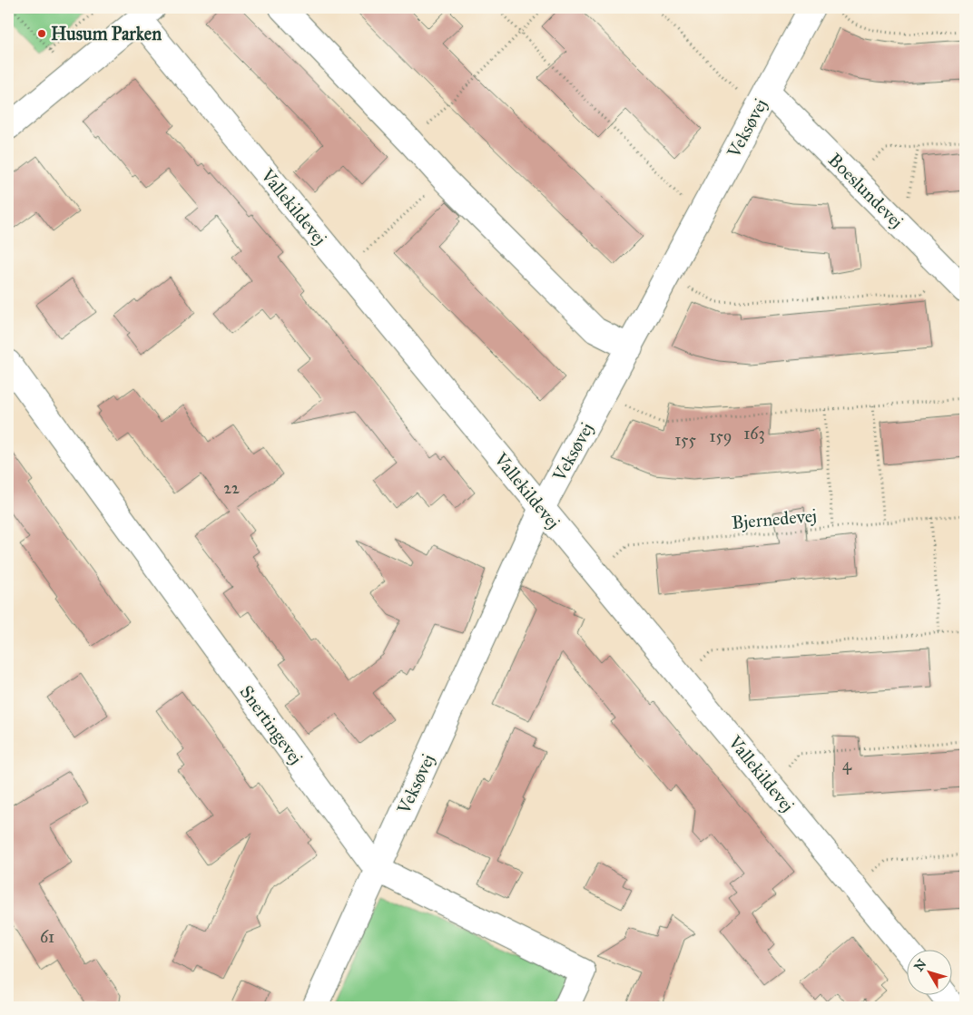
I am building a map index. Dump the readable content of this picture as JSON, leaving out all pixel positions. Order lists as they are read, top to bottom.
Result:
{
  "streets": {
    "street": [
      "Veksøvej",
      "Boeslundevej",
      "Vallekildevej",
      "Snertingevej"
    ],
    "path": ["Bjernedevej"]
  },
  "crossings": [
    ["Veksøvej", "Boeslundevej"],
    ["Veksøvej", "Vallekildevej"],
    ["Veksøvej", "Snertingevej"],
    ["Vallekildevej", "Bjernedevej"]
  ],
  "places": ["Husum Parken"],
  "house_numbers": [
    "163",
    "159",
    "155",
    "22",
    "4",
    "61"
  ],
  "north": "top left"
}
